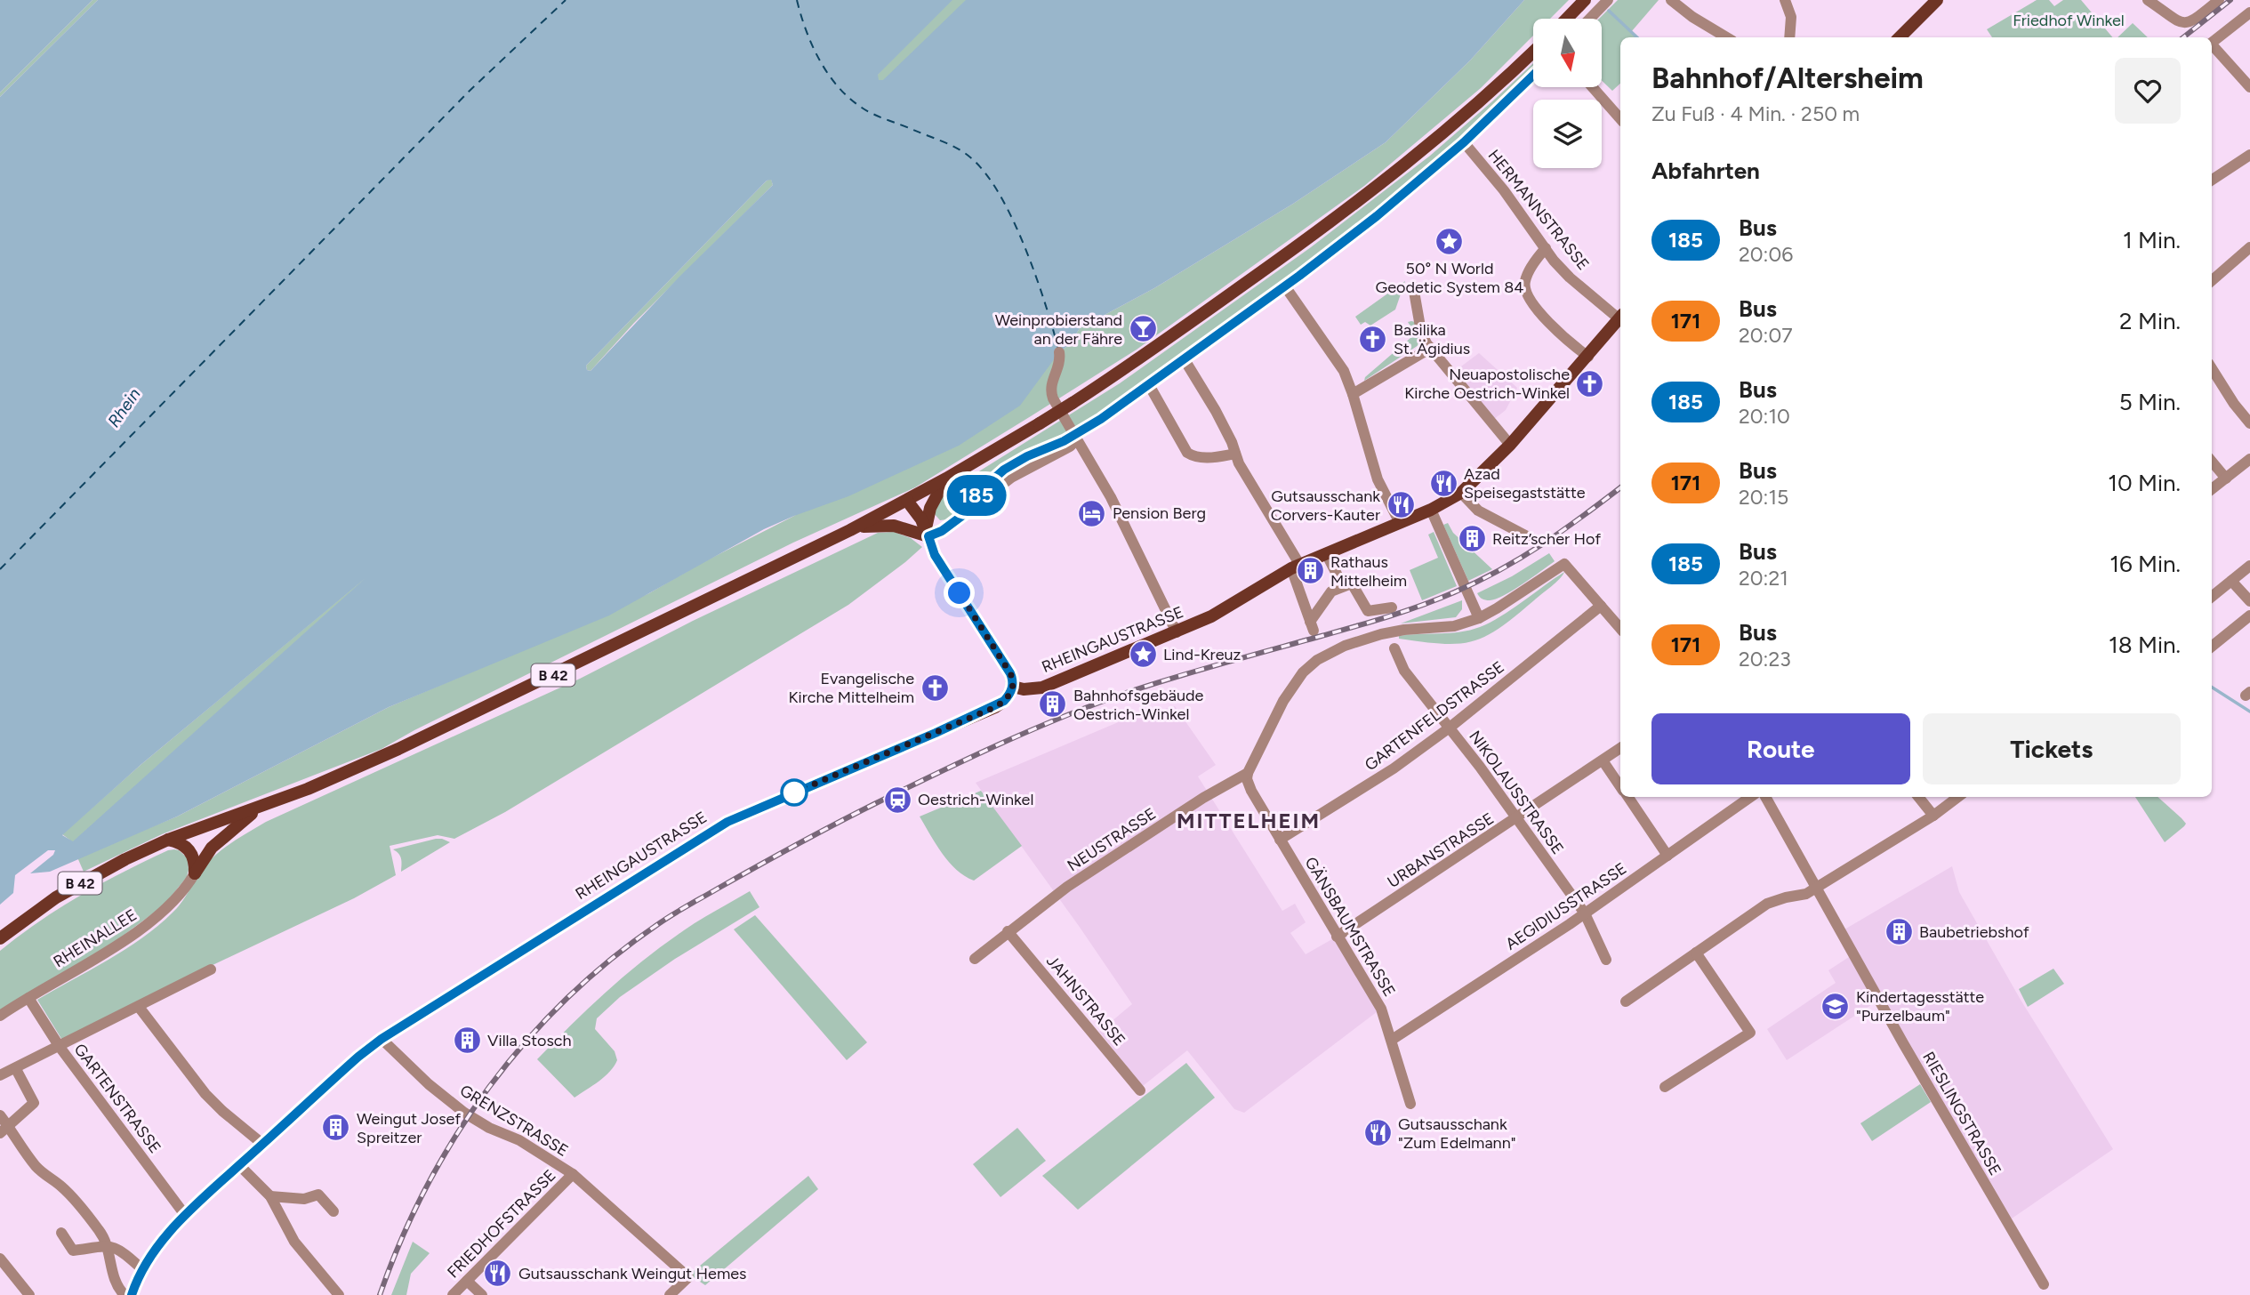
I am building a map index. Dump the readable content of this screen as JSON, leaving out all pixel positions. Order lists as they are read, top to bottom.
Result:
{
  "streets": {
    "main road": ["RHEINGAUSTRASSE", "B 42"],
    "street": [
      "HERMANNSTRASSE",
      "GARTENFELDSTRASSE",
      "NIKOLAUSSTRASSE",
      "NEUSTRASSE",
      "URBANSTRASSE",
      "AEGIDIUSSTRASSE",
      "GÄNSBAUMSTRASSE",
      "RHEINALLEE",
      "JAHNSTRASSE",
      "GARTENSTRASSE",
      "RIESLINGSTRASSE",
      "GRENZSTRASSE",
      "FRIEDHOFSTRASSE"
    ]
  },
  "crossings": [
    ["RHEINGAUSTRASSE", "GARTENSTRASSE"],
    ["RHEINGAUSTRASSE", "GRENZSTRASSE"],
    ["GARTENFELDSTRASSE", "NIKOLAUSSTRASSE"],
    ["GARTENFELDSTRASSE", "GÄNSBAUMSTRASSE"],
    ["NIKOLAUSSTRASSE", "URBANSTRASSE"],
    ["NIKOLAUSSTRASSE", "AEGIDIUSSTRASSE"],
    ["NEUSTRASSE", "GÄNSBAUMSTRASSE"],
    ["NEUSTRASSE", "JAHNSTRASSE"],
    ["URBANSTRASSE", "GÄNSBAUMSTRASSE"],
    ["AEGIDIUSSTRASSE", "GÄNSBAUMSTRASSE"],
    ["RHEINALLEE", "GARTENSTRASSE"],
    ["GRENZSTRASSE", "FRIEDHOFSTRASSE"]
  ],
  "districts": ["MITTELHEIM"],
  "water": ["Rhein"],
  "parks": ["Friedhof Winkel"],
  "places": {
    "place": ["50° N World Geodetic System 84", "Lind-Kreuz"],
    "bar": ["Weinprobierstand an der Fähre"],
    "church": ["Basilika St. Ägidius", "Neuapostolische Kirche Oestrich-Winkel", "Evangelische Kirche Mittelheim"],
    "restaurant": [
      "Azad Speisegaststätte",
      "Gutsausschank Corvers-Kauter",
      "Gutsausschank \"Zum Edelmann\"",
      "Gutsausschank Weingut Hemes"
    ],
    "hotel": ["Pension Berg"],
    "building": [
      "Reitz’scher Hof",
      "Rathaus Mittelheim",
      "Bahnhofsgebäude Oestrich-Winkel",
      "Baubetriebshof",
      "Villa Stosch",
      "Weingut Josef Spreitzer"
    ],
    "station": ["Oestrich-Winkel"],
    "school or university": ["Kindertagesstätte \"Purzelbaum\""]
  },
  "lines": ["bus line 185"],
  "north": "bottom",
  "page": {
    "on_map": "185",
    "heading": [
      ["Bahnhof/Altersheim", "Zu Fuß · 4 Min. · 250 m"],
      "Abfahrten"
    ],
    "list": [
      {
        "mark": "185",
        "name": "Bus",
        "note": "20:06",
        "value": "1 Min."
      },
      {
        "mark": "171",
        "name": "Bus",
        "note": "20:07",
        "value": "2 Min."
      },
      {
        "mark": "185",
        "name": "Bus",
        "note": "20:10",
        "value": "5 Min."
      },
      {
        "mark": "171",
        "name": "Bus",
        "note": "20:15",
        "value": "10 Min."
      },
      {
        "mark": "185",
        "name": "Bus",
        "note": "20:21",
        "value": "16 Min."
      },
      {
        "mark": "171",
        "name": "Bus",
        "note": "20:23",
        "value": "18 Min."
      }
    ],
    "buttons": ["Route", "Tickets"]
  }
}
